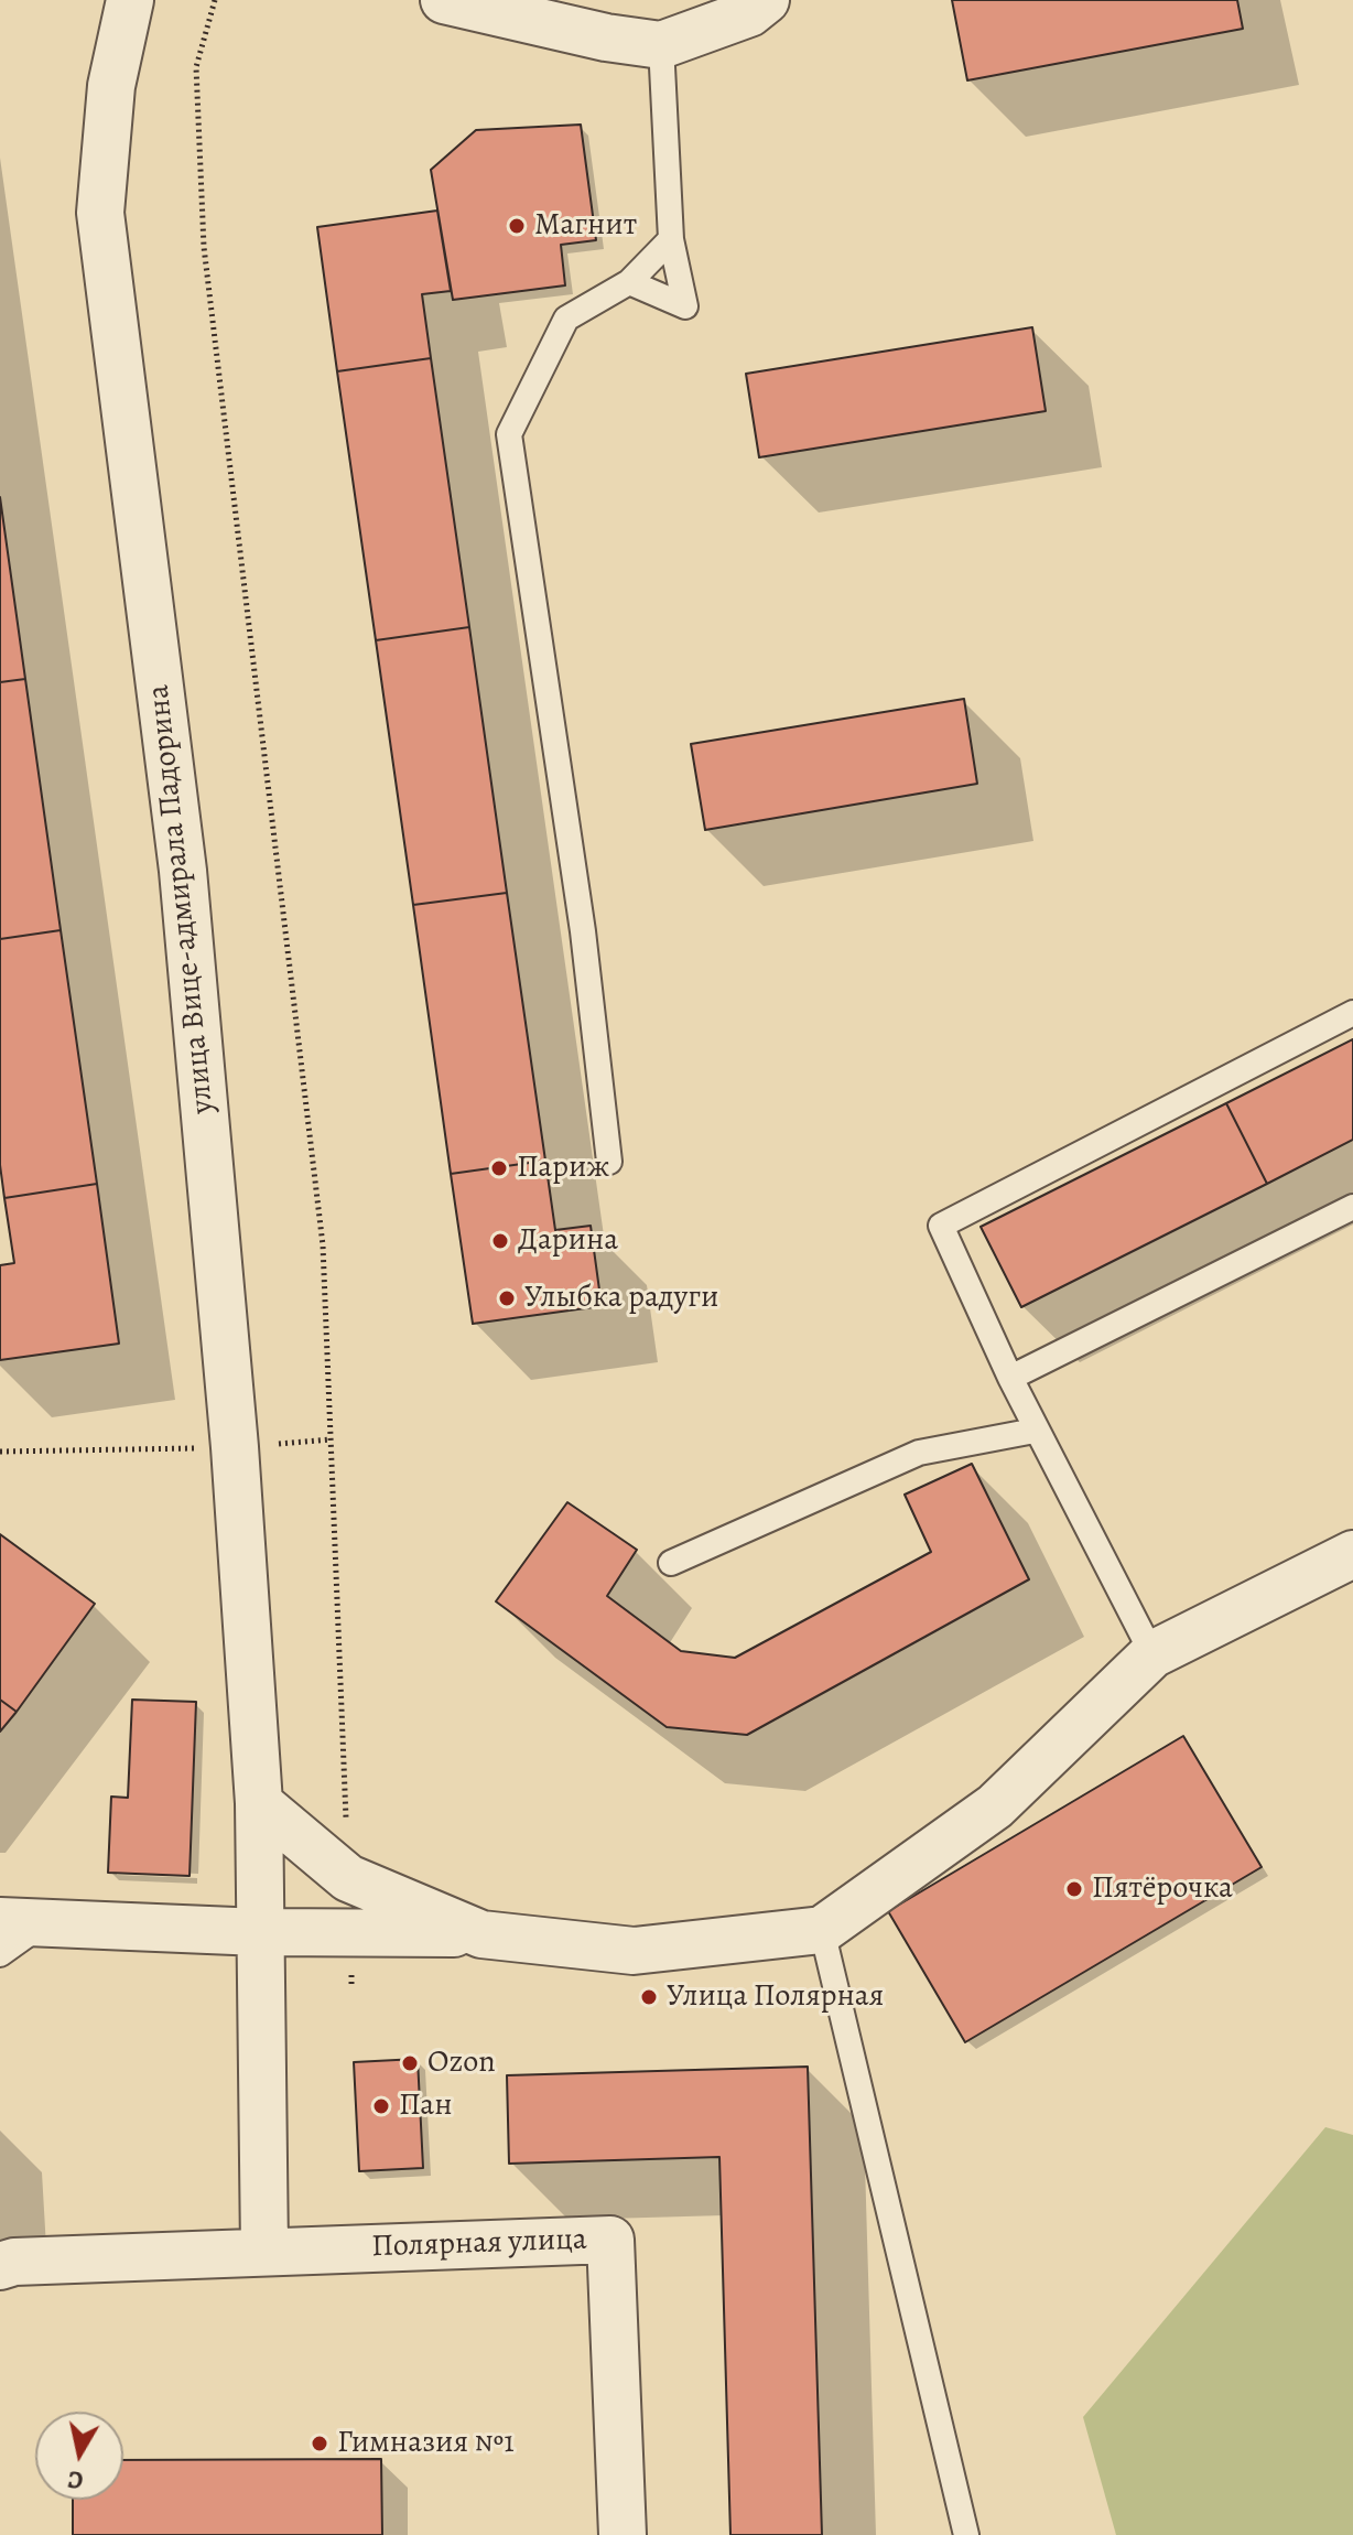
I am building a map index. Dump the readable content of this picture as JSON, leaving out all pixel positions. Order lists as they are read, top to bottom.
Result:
{
  "streets": {
    "street": ["улица Вице-адмирала Падорина", "Полярная улица"]
  },
  "places": [
    "Магнит",
    "Париж",
    "Дарина",
    "Улыбка радуги",
    "Пятёрочка",
    "Улица Полярная",
    "Ozon",
    "Пан",
    "Гимназия №1"
  ],
  "north": "bottom"
}
